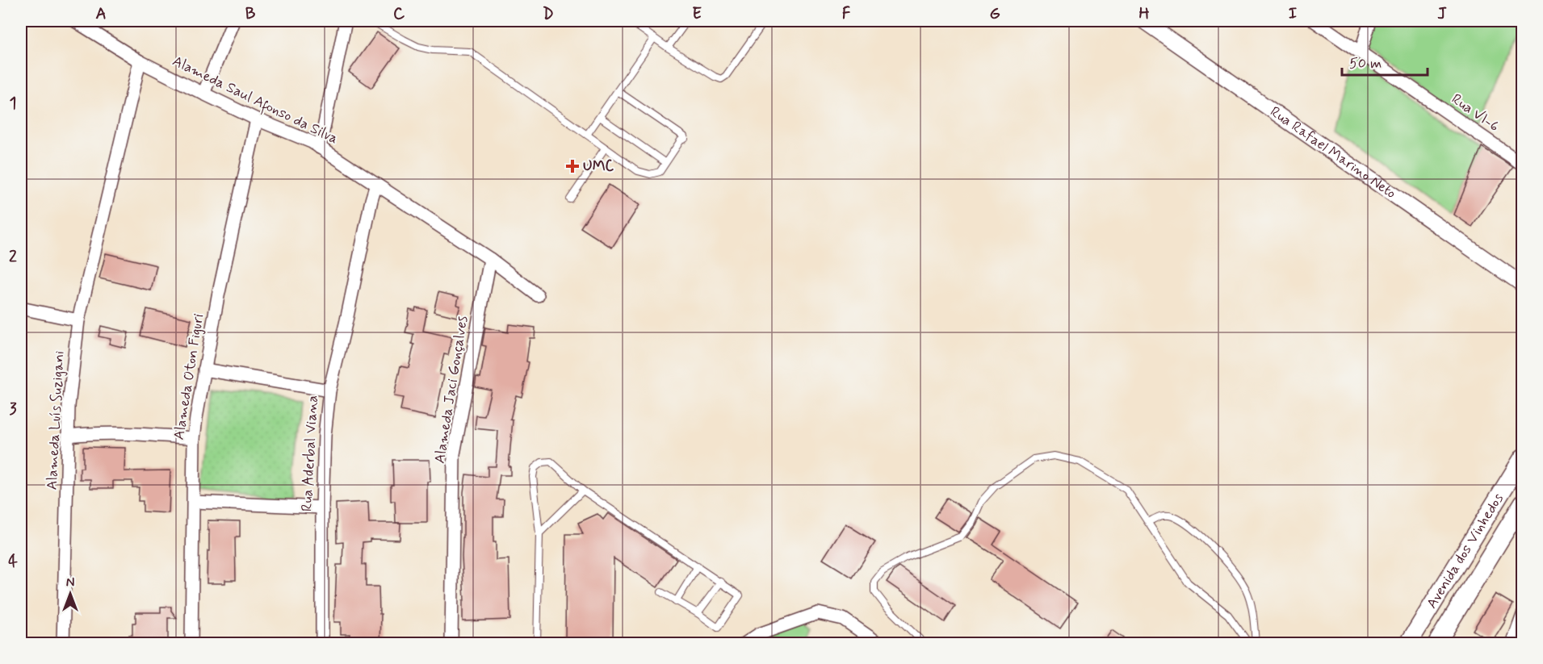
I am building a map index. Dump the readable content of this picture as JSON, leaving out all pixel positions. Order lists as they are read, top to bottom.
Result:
{
  "streets": {
    "main road": ["Avenida dos Vinhedos"],
    "street": [
      "Alameda Saul Afonso da Silva",
      "Rua VI-6",
      "Rua Rafael Marino Neto",
      "Alameda Oton Figuri",
      "Alameda Jaci Gonçalves",
      "Alameda Luís Suzigani",
      "Rua Aderbal Viana"
    ]
  },
  "crossings": [
    ["Alameda Saul Afonso da Silva", "Alameda Oton Figuri"],
    ["Alameda Saul Afonso da Silva", "Alameda Jaci Gonçalves"],
    ["Alameda Saul Afonso da Silva", "Alameda Luís Suzigani"],
    ["Alameda Saul Afonso da Silva", "Rua Aderbal Viana"]
  ],
  "places": {
    "health": ["UMC"]
  },
  "scale_bar": "50 m",
  "north": "top",
  "grid": {
    "columns": [
      "A",
      "B",
      "C",
      "D",
      "E",
      "F",
      "G",
      "H",
      "I",
      "J"
    ],
    "rows": [
      "1",
      "2",
      "3",
      "4"
    ]
  }
}
